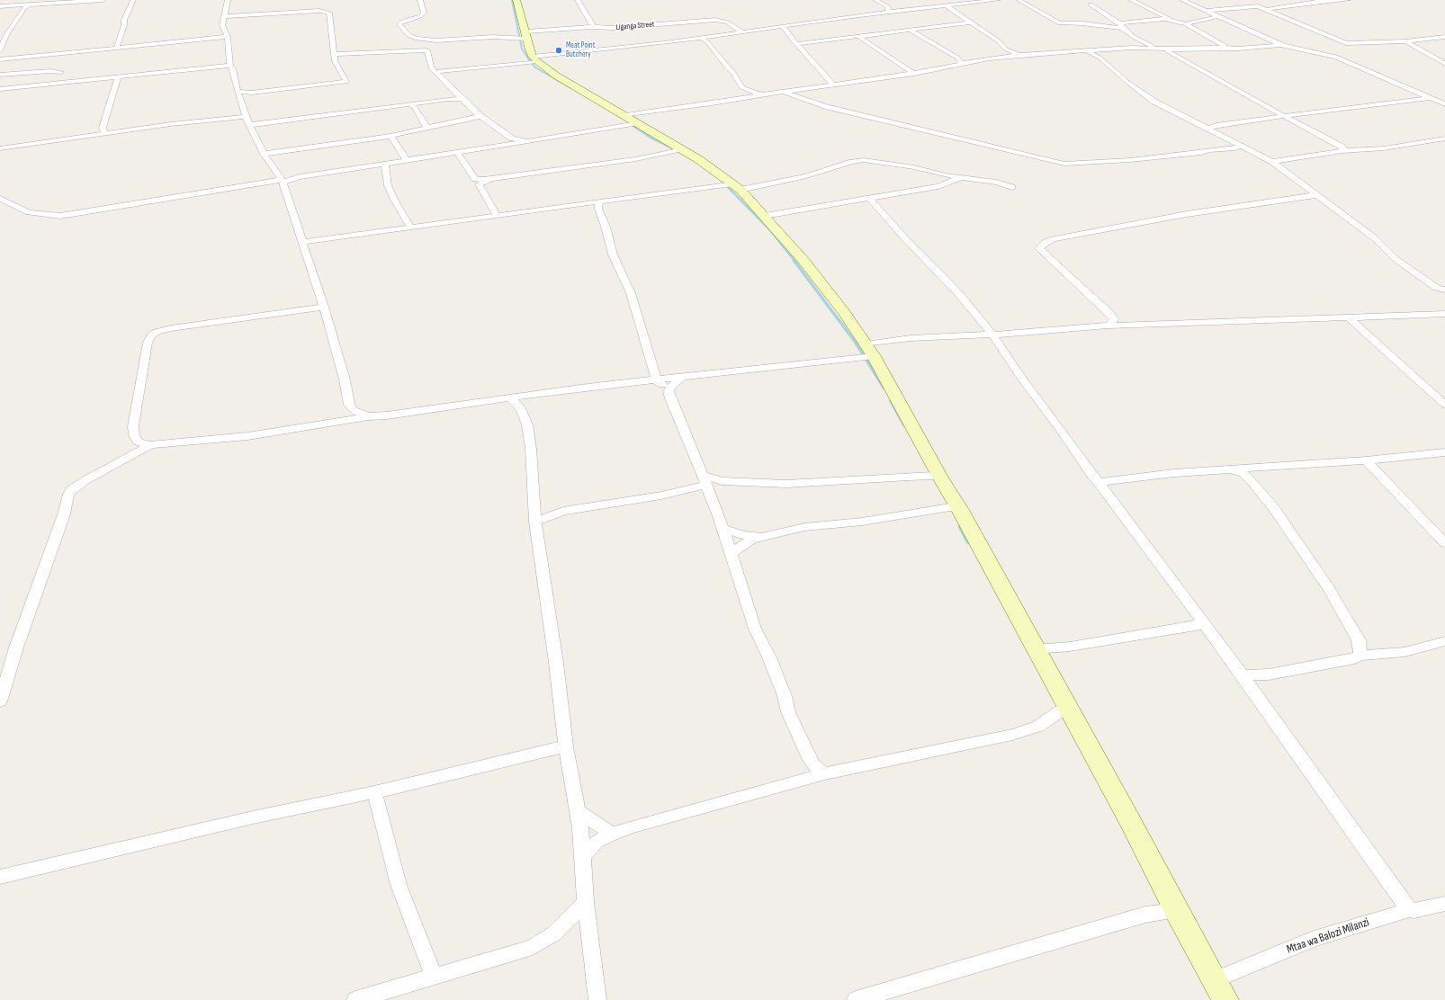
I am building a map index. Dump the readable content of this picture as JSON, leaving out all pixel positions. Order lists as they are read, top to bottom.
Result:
{
  "streets": {
    "street": ["Liganga Street", "Mtaa wa Balozi Milanzi"]
  },
  "places": ["Meat Point Butchery"]
}
